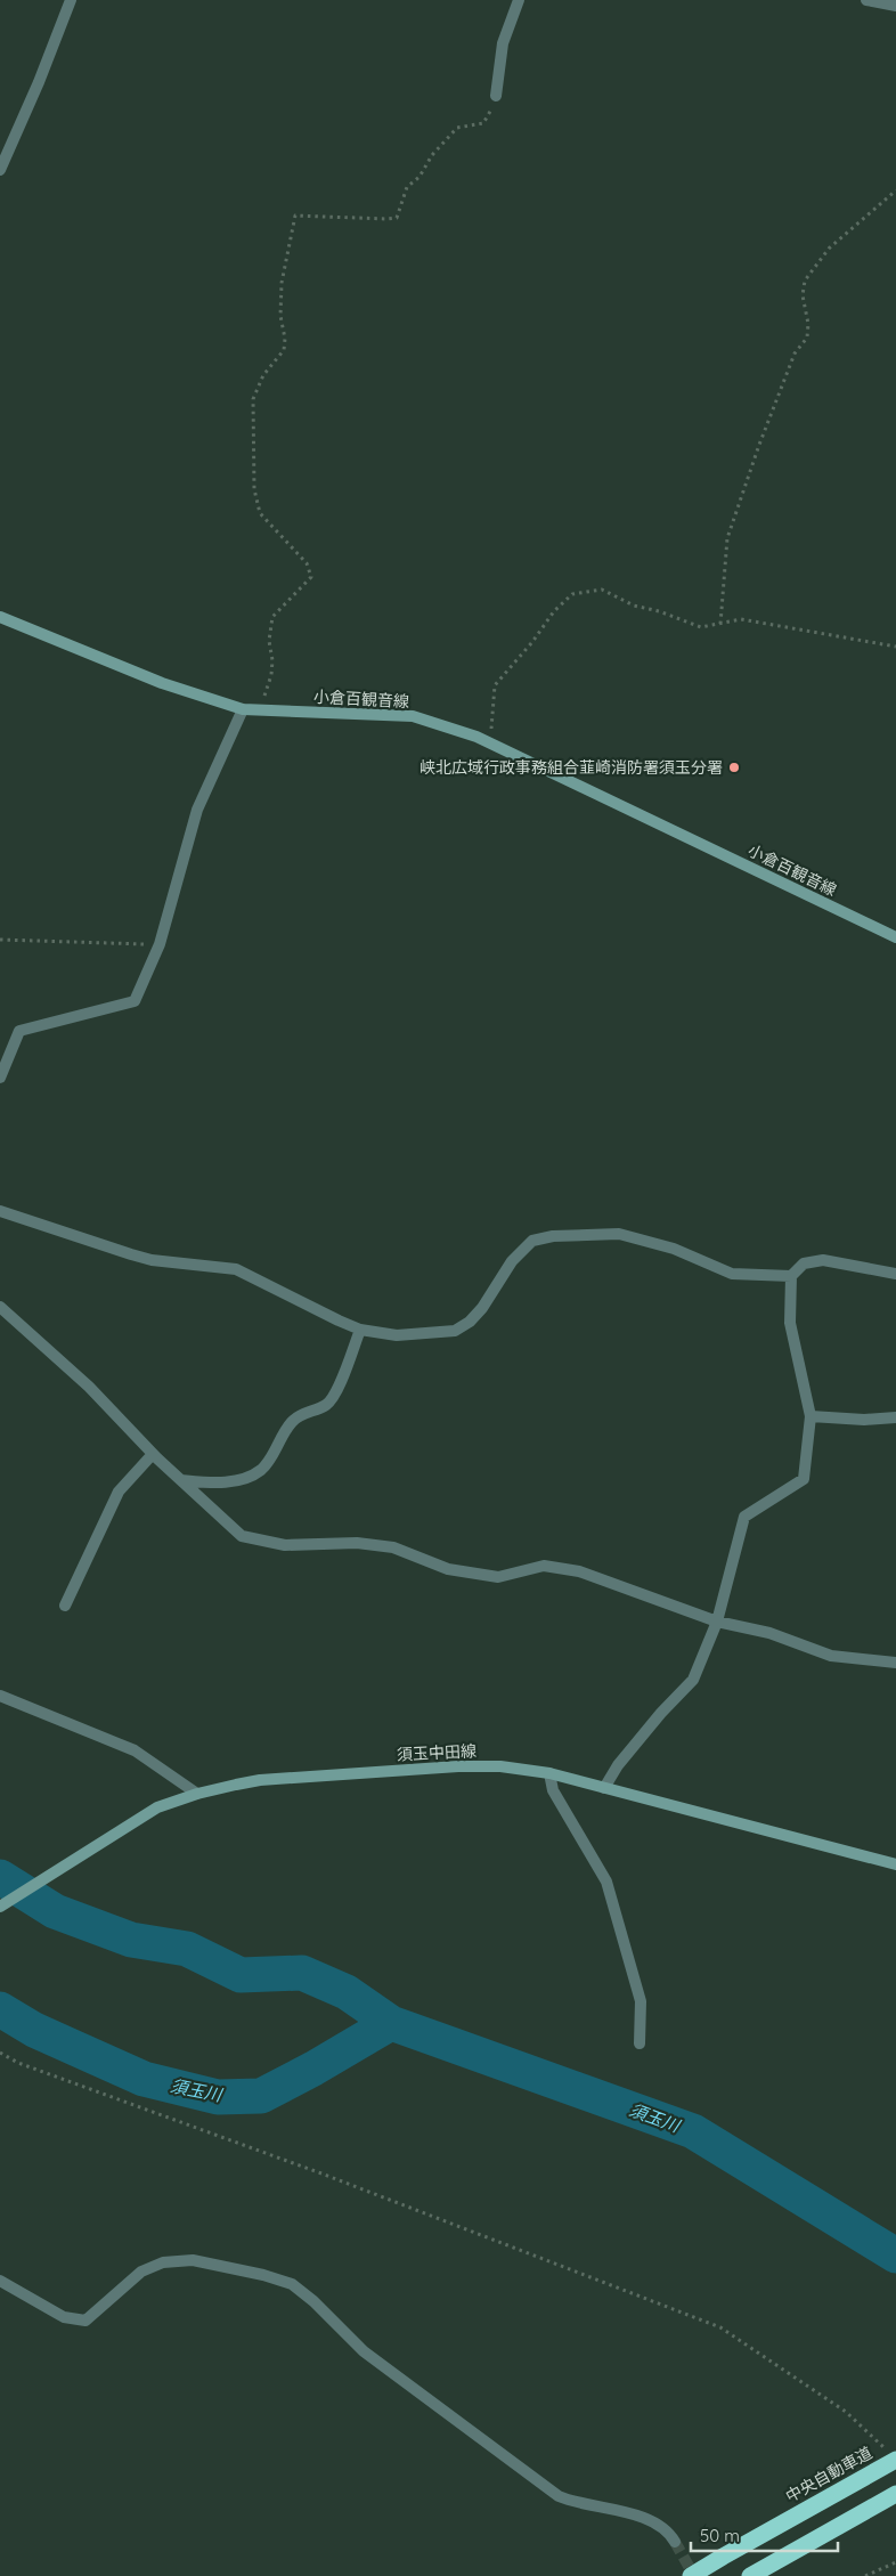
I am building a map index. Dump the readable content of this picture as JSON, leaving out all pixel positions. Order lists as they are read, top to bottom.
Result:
{
  "streets": {
    "highway": ["中央自動車道"],
    "main road": ["小倉百観音線", "須玉中田線"]
  },
  "water": ["須玉川"],
  "places": ["峡北広域行政事務組合韮崎消防署須玉分署"],
  "scale_bar": "50 m"
}
